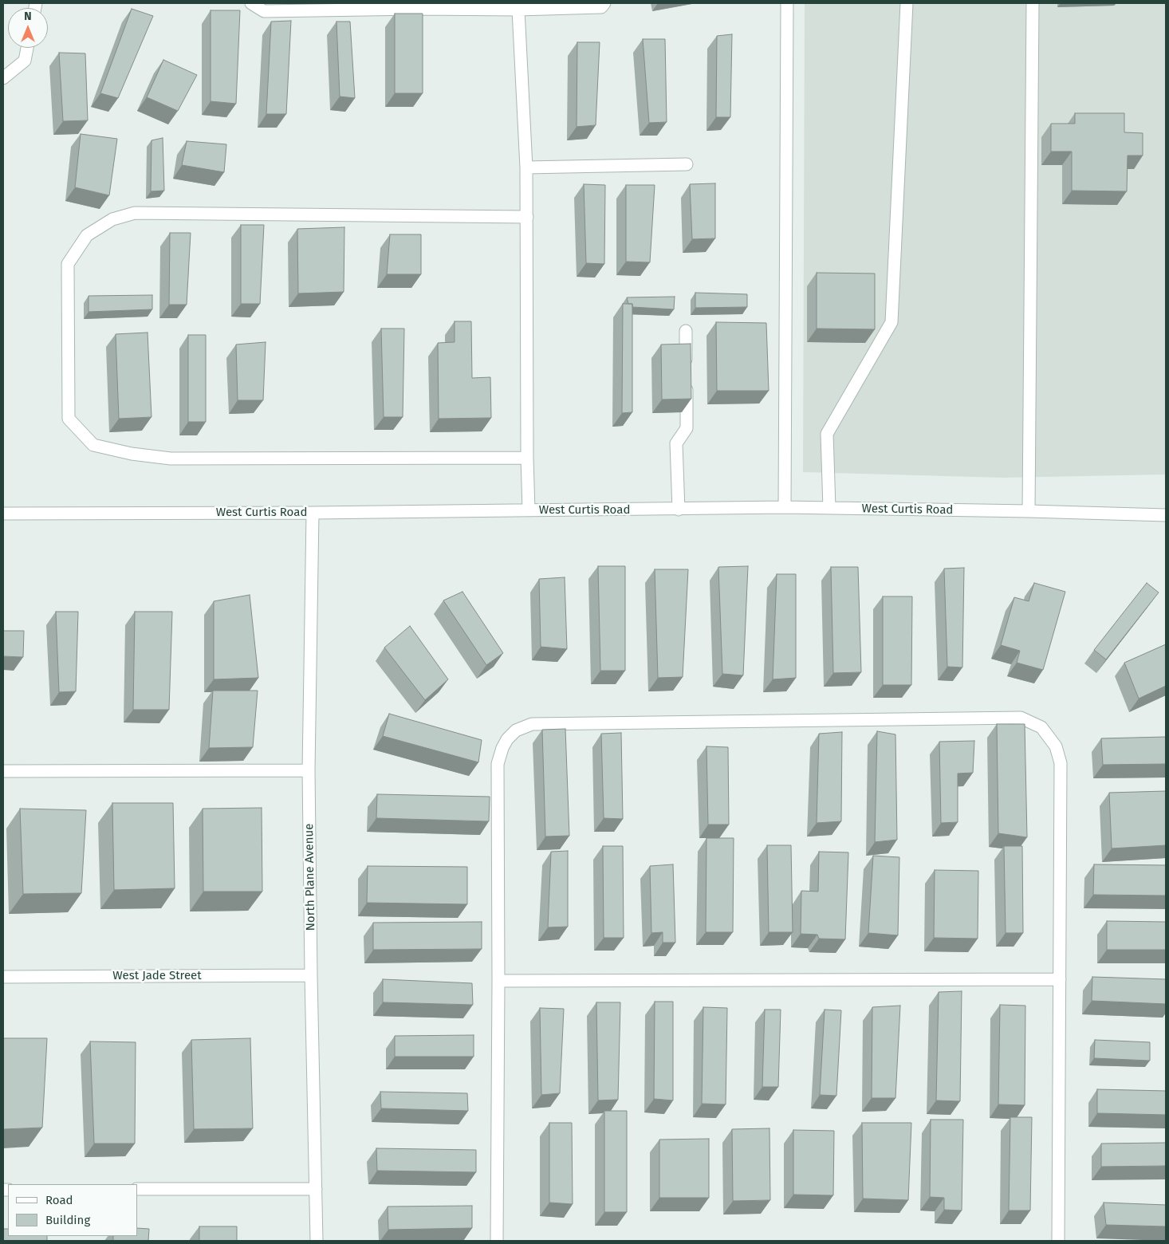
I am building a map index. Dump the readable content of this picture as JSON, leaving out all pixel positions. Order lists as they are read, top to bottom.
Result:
{
  "streets": {
    "street": ["West Curtis Road", "North Plane Avenue", "West Jade Street"]
  },
  "crossings": [
    ["West Curtis Road", "North Plane Avenue"],
    ["North Plane Avenue", "West Jade Street"]
  ],
  "legend": ["Road", "Building"],
  "north": "top"
}
